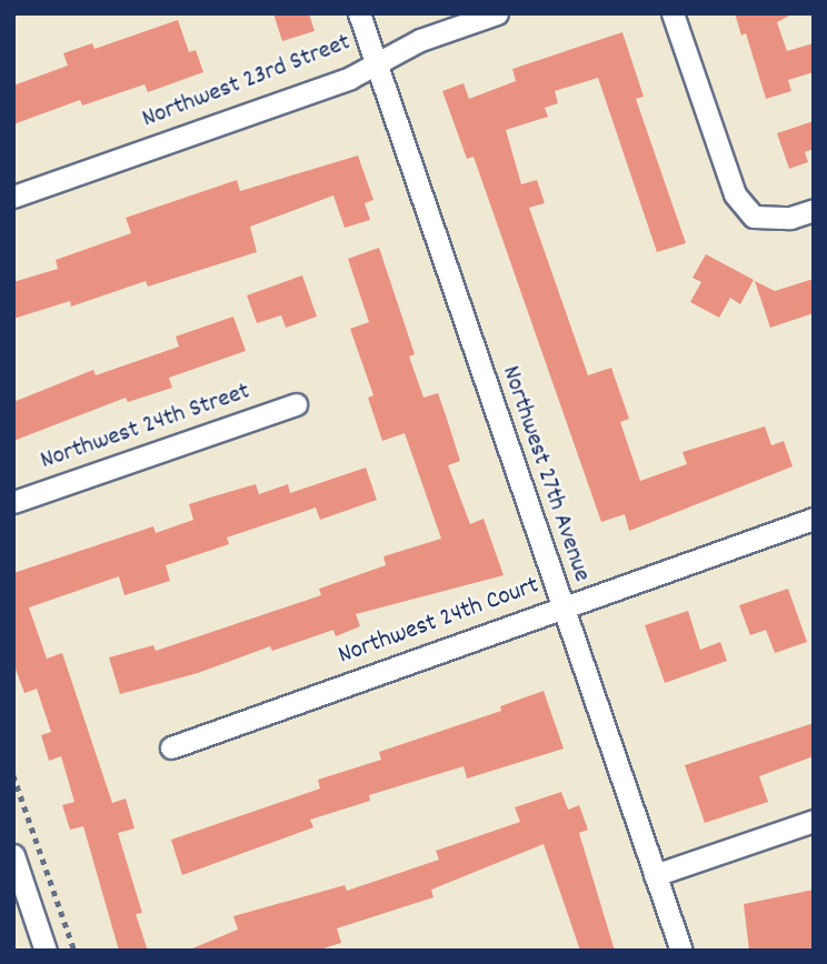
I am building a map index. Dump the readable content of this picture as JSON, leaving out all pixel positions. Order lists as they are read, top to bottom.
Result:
{
  "streets": {
    "street": [
      "Northwest 23rd Street",
      "Northwest 24th Street",
      "Northwest 27th Avenue",
      "Northwest 24th Court"
    ]
  },
  "crossings": [
    ["Northwest 23rd Street", "Northwest 27th Avenue"],
    ["Northwest 27th Avenue", "Northwest 24th Court"]
  ]
}
